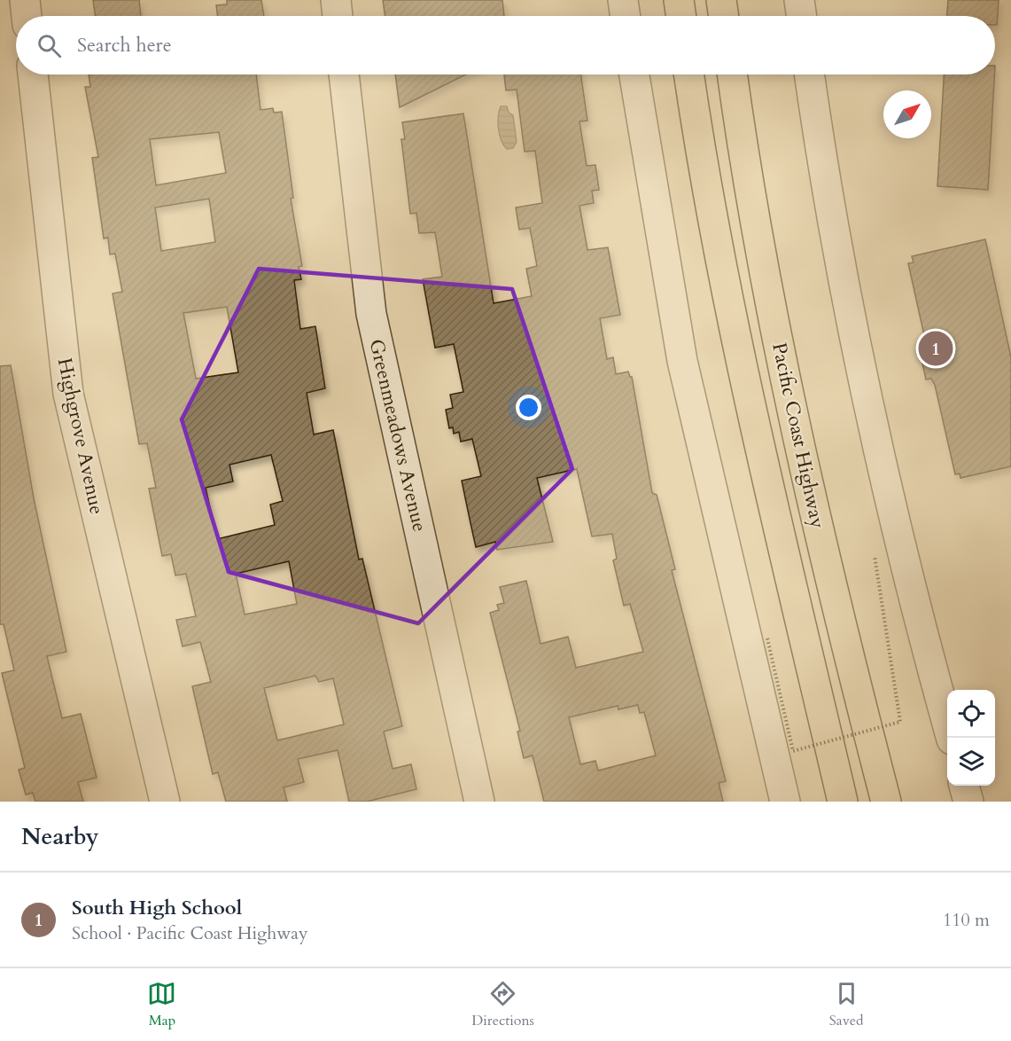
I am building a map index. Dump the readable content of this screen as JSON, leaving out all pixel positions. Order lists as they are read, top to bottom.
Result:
{
  "streets": {
    "highway": ["Pacific Coast Highway"],
    "street": ["Greenmeadows Avenue", "Highgrove Avenue"]
  },
  "north": "top right",
  "page": {
    "search": "Search here",
    "pins": "1",
    "heading": "Nearby",
    "list": [
      {
        "mark": "1",
        "name": "South High School",
        "note": "School · Pacific Coast Highway",
        "value": "110 m"
      }
    ],
    "nav": ["Map", "Directions", "Saved"]
  }
}
